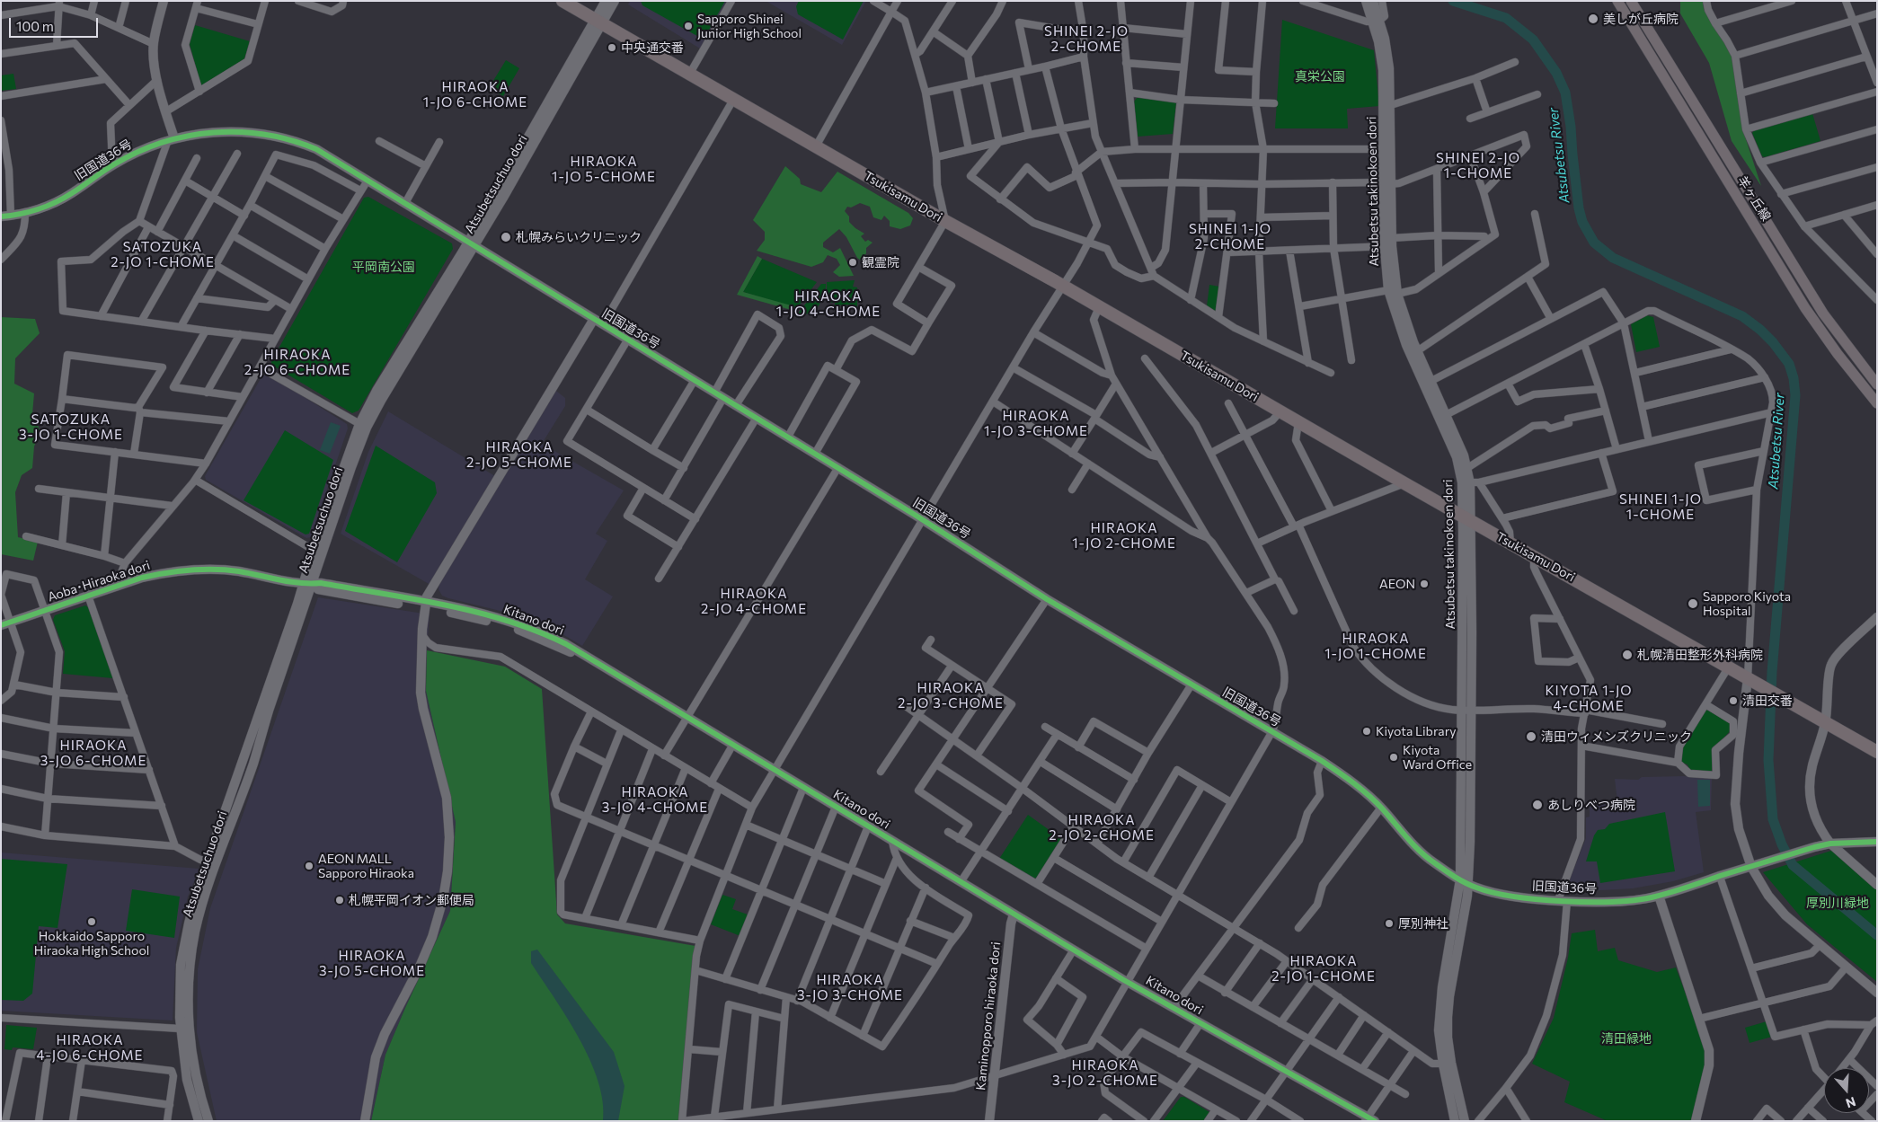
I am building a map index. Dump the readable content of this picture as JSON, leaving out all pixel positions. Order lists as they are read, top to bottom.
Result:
{
  "streets": {
    "highway": ["Tsukisamu Dori"],
    "main road": ["羊ヶ丘線"],
    "street": [
      "旧国道36号",
      "Atsubetsuchuo dori",
      "Atsubetsu takinokoen dori",
      "Aoba･Hiraoka dori",
      "Kitano dori",
      "Kaminopporo hiraoka dori"
    ]
  },
  "crossings": [
    ["旧国道36号", "Atsubetsuchuo dori"],
    ["旧国道36号", "Atsubetsu takinokoen dori"],
    ["Atsubetsuchuo dori", "Tsukisamu Dori"],
    ["Atsubetsuchuo dori", "Aoba･Hiraoka dori"],
    ["Atsubetsuchuo dori", "Kitano dori"],
    ["Atsubetsu takinokoen dori", "Tsukisamu Dori"],
    ["Aoba･Hiraoka dori", "Kitano dori"],
    ["Kitano dori", "Kaminopporo hiraoka dori"]
  ],
  "districts": [
    "SHINEI 2-JO 2-CHOME",
    "HIRAOKA 1-JO 6-CHOME",
    "SHINEI 2-JO 1-CHOME",
    "HIRAOKA 1-JO 5-CHOME",
    "SHINEI 1-JO 2-CHOME",
    "SATOZUKA 2-JO 1-CHOME",
    "HIRAOKA 1-JO 4-CHOME",
    "HIRAOKA 2-JO 6-CHOME",
    "HIRAOKA 1-JO 3-CHOME",
    "SATOZUKA 3-JO 1-CHOME",
    "HIRAOKA 2-JO 5-CHOME",
    "SHINEI 1-JO 1-CHOME",
    "HIRAOKA 1-JO 2-CHOME",
    "HIRAOKA 2-JO 4-CHOME",
    "HIRAOKA 1-JO 1-CHOME",
    "HIRAOKA 2-JO 3-CHOME",
    "KIYOTA 1-JO 4-CHOME",
    "HIRAOKA 3-JO 6-CHOME",
    "HIRAOKA 3-JO 4-CHOME",
    "HIRAOKA 2-JO 2-CHOME",
    "HIRAOKA 3-JO 5-CHOME",
    "HIRAOKA 2-JO 1-CHOME",
    "HIRAOKA 3-JO 3-CHOME",
    "HIRAOKA 4-JO 6-CHOME",
    "HIRAOKA 3-JO 2-CHOME"
  ],
  "water": ["Atsubetsu River"],
  "parks": [
    "真栄公園",
    "平岡南公園",
    "厚別川緑地",
    "清田緑地"
  ],
  "places": [
    "美しが丘病院",
    "Sapporo Shinei Junior High School",
    "中央通交番",
    "札幌みらいクリニック",
    "観霊院",
    "AEON",
    "Sapporo Kiyota Hospital",
    "札幌清田整形外科病院",
    "清田交番",
    "Kiyota Library",
    "清田ウィメンズクリニック",
    "Kiyota Ward Office",
    "あしりべつ病院",
    "AEON MALL Sapporo Hiraoka",
    "札幌平岡イオン郵便局",
    "Hokkaido Sapporo Hiraoka High School",
    "厚別神社"
  ],
  "scale_bar": "100 m",
  "north": "bottom"
}
